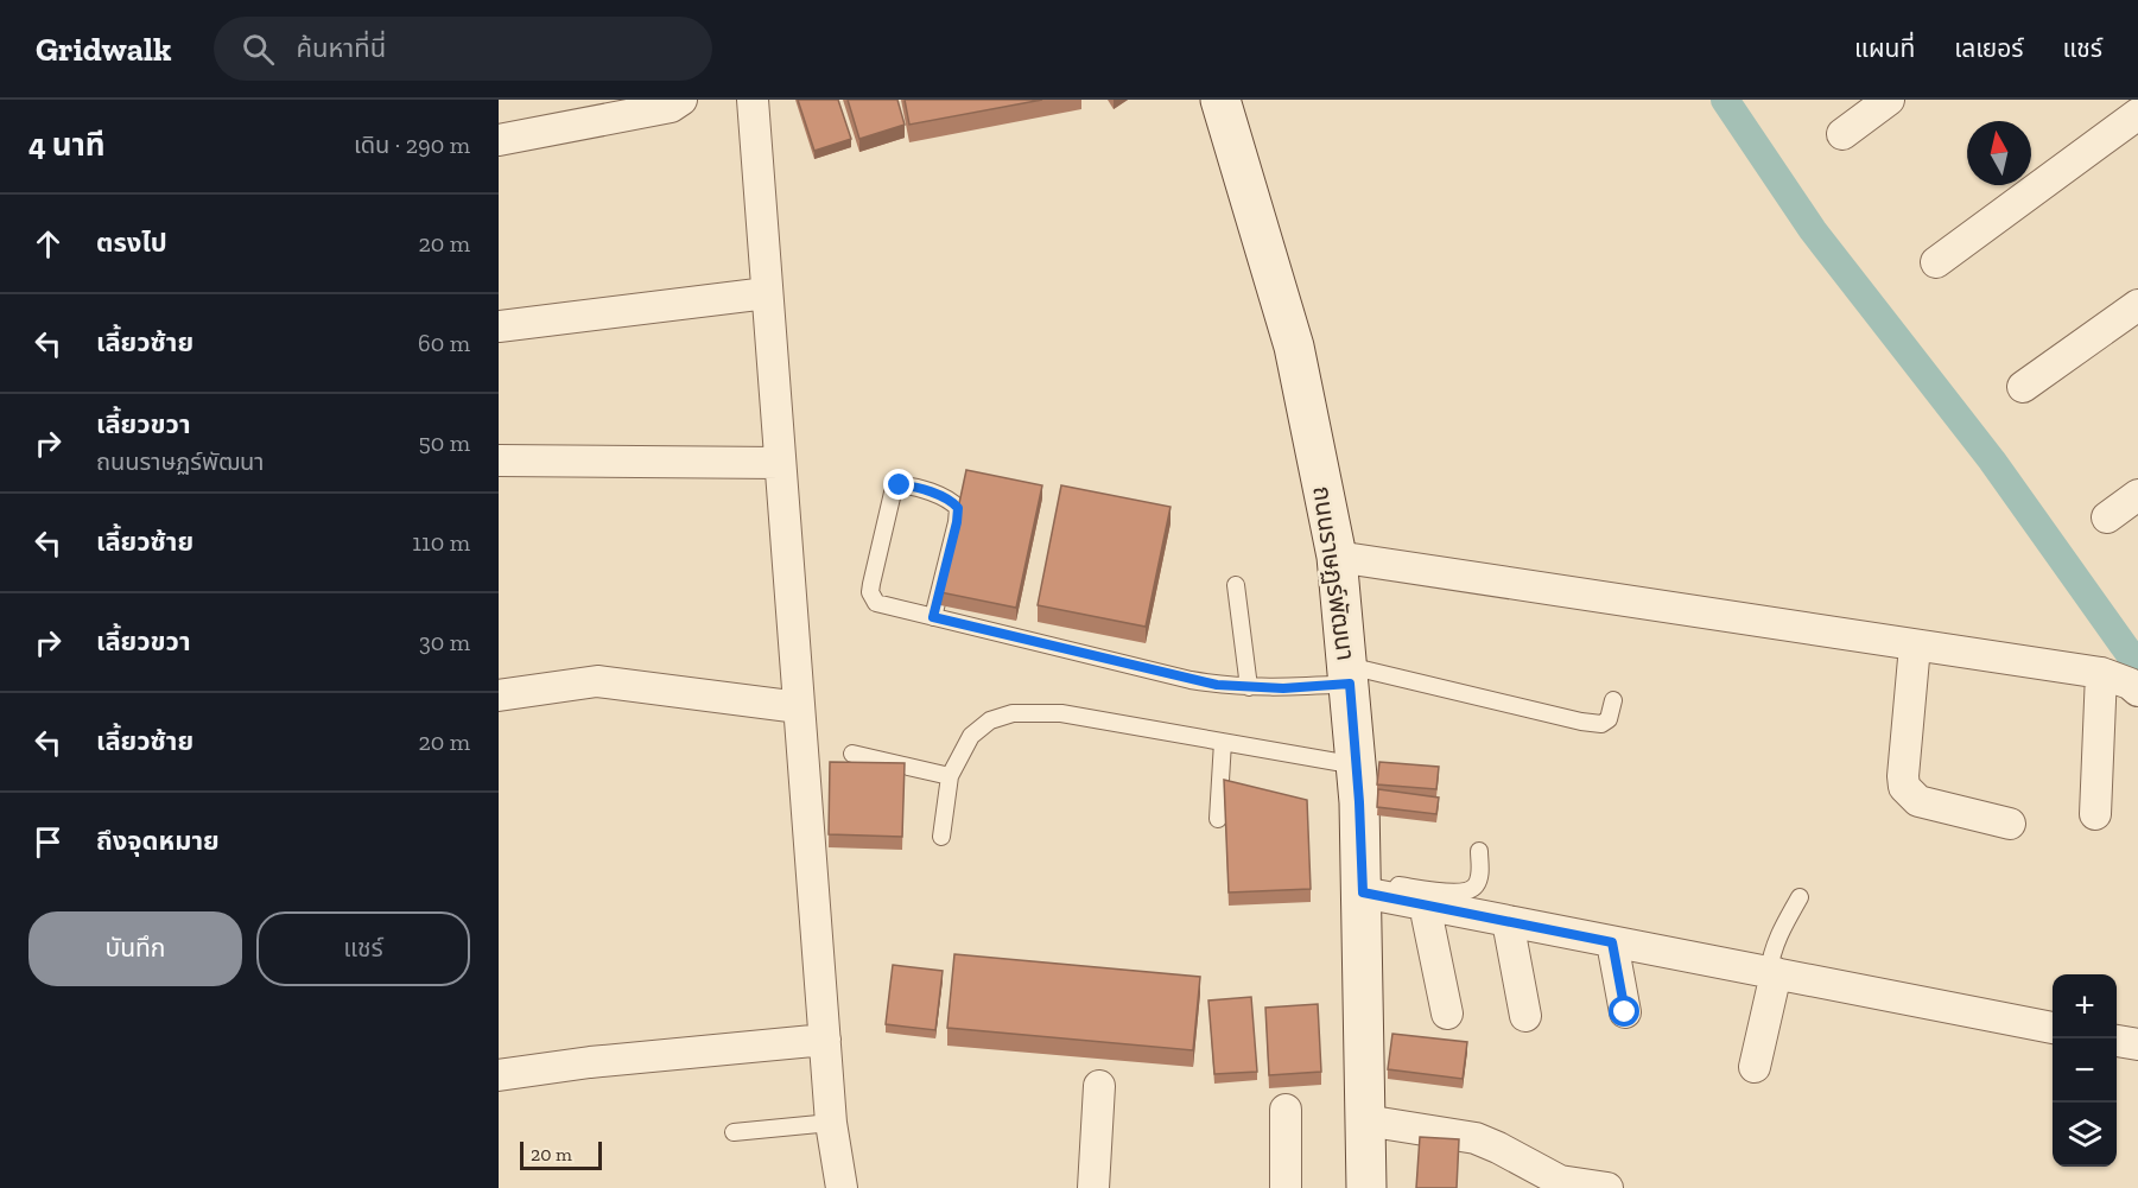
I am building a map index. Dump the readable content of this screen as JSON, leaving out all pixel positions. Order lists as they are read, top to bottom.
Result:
{
  "streets": {
    "street": ["ถนนราษฏร์พัฒนา"]
  },
  "scale_bar": "20 m",
  "north": "top",
  "page": {
    "header": "Gridwalk",
    "search": "ค้นหาที่นี่",
    "nav": ["แผนที่", "เลเยอร์", "แชร์"],
    "heading": ["4 นาที", "เดิน · 290 m"],
    "list": [
      ["ตรงไป", "20 m"],
      ["เลี้ยวซ้าย", "60 m"],
      ["เลี้ยวขวา", "ถนนราษฏร์พัฒนา", "50 m"],
      ["เลี้ยวซ้าย", "110 m"],
      ["เลี้ยวขวา", "30 m"],
      ["เลี้ยวซ้าย", "20 m"],
      "ถึงจุดหมาย"
    ],
    "buttons": ["บันทึก", "แชร์"],
    "map_buttons": ["+", "−"],
    "scale": "20 m"
  }
}
